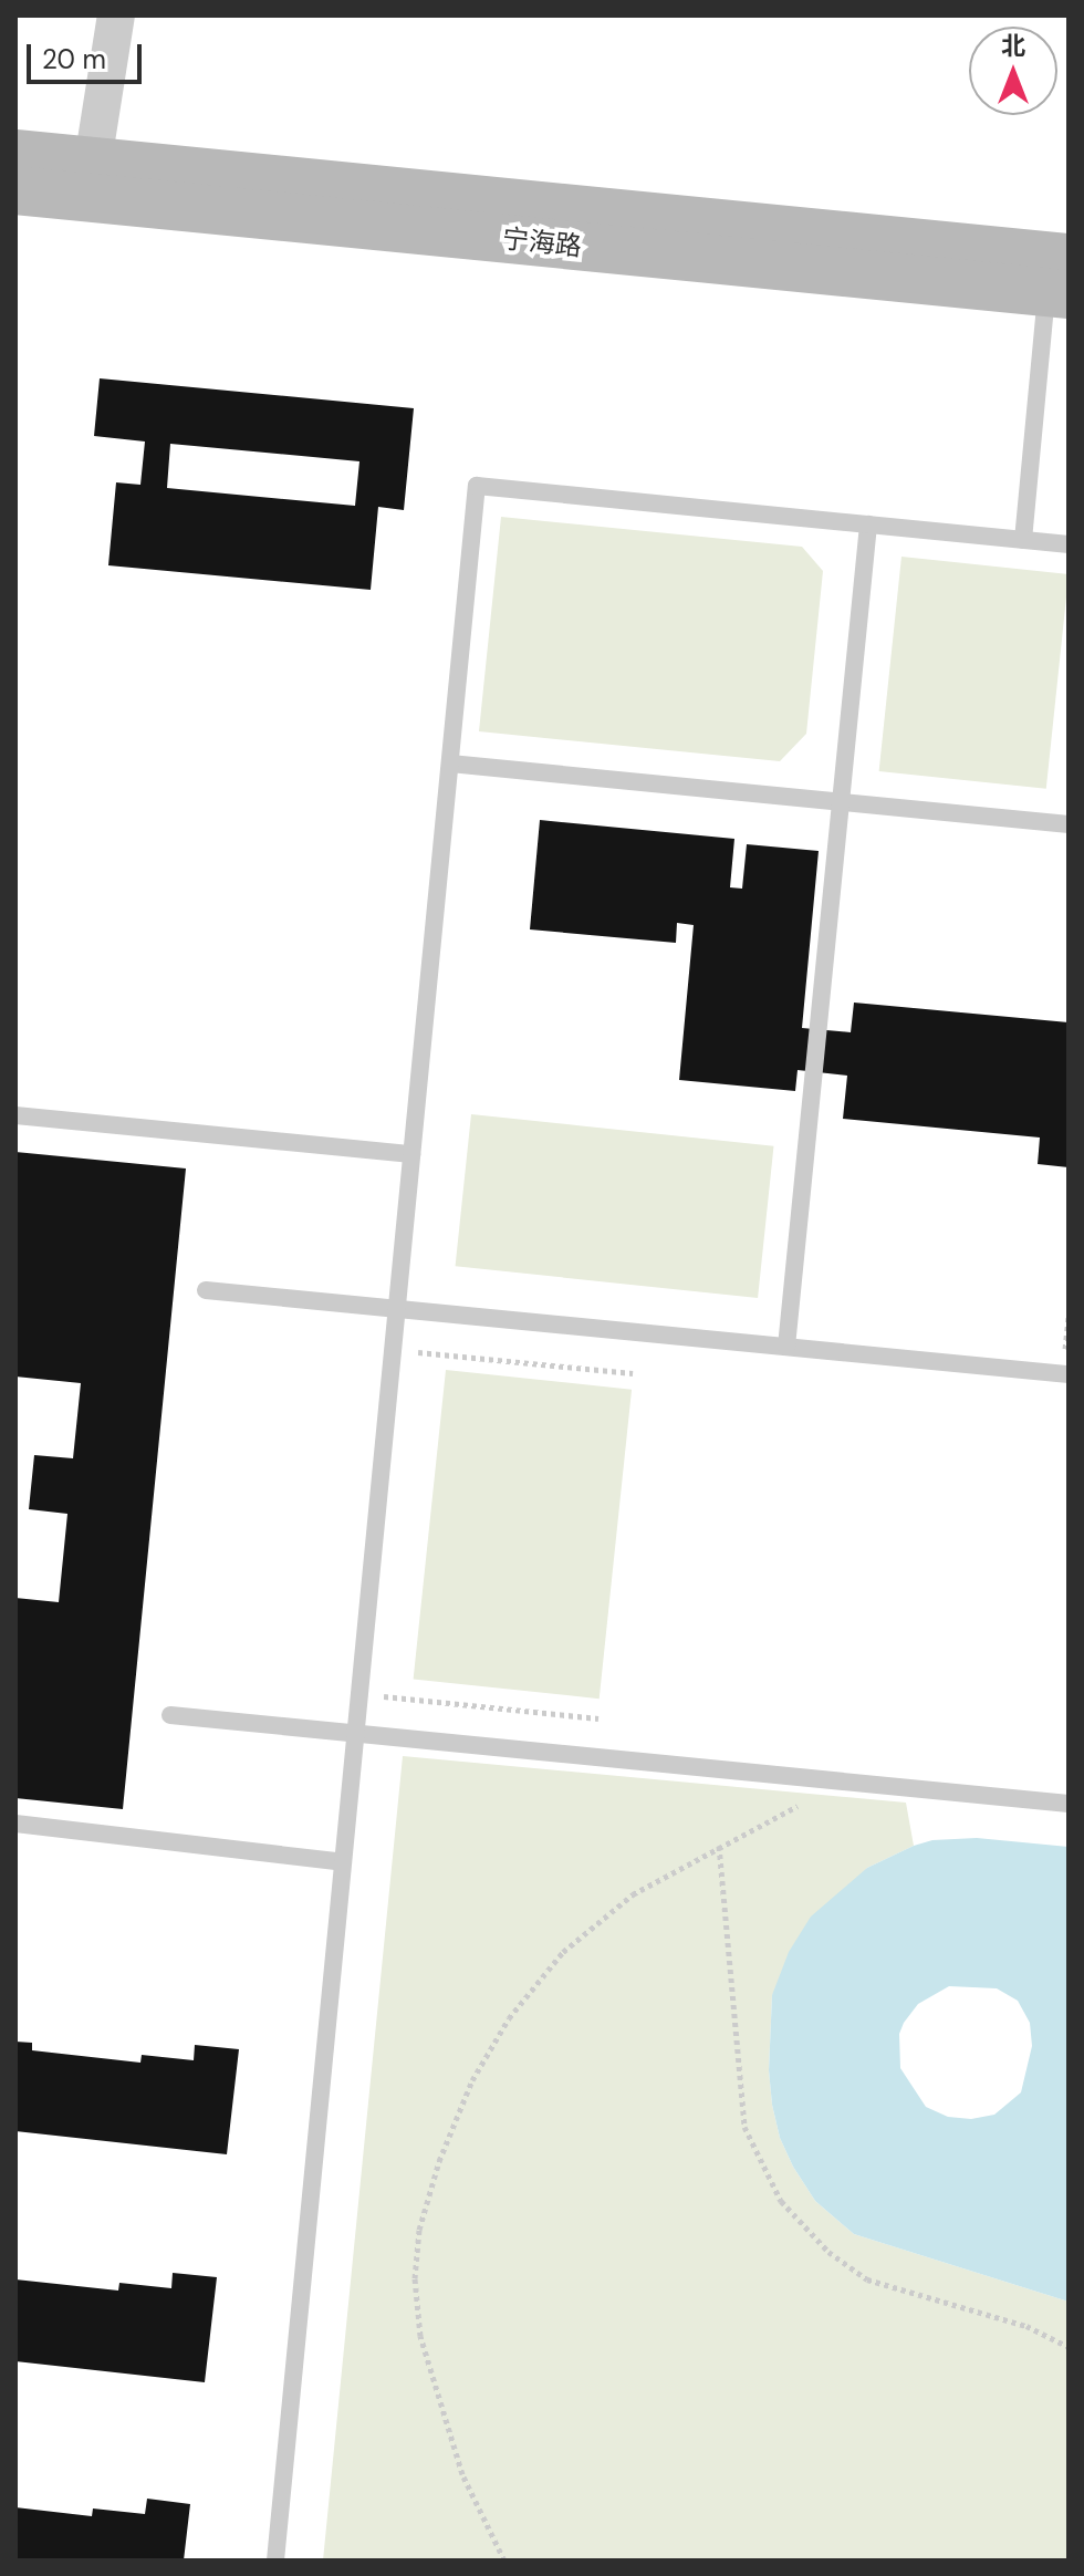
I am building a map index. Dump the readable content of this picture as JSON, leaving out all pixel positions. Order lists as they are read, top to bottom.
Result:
{
  "streets": {
    "main road": ["宁海路"]
  },
  "scale_bar": "20 m",
  "north": "top"
}
